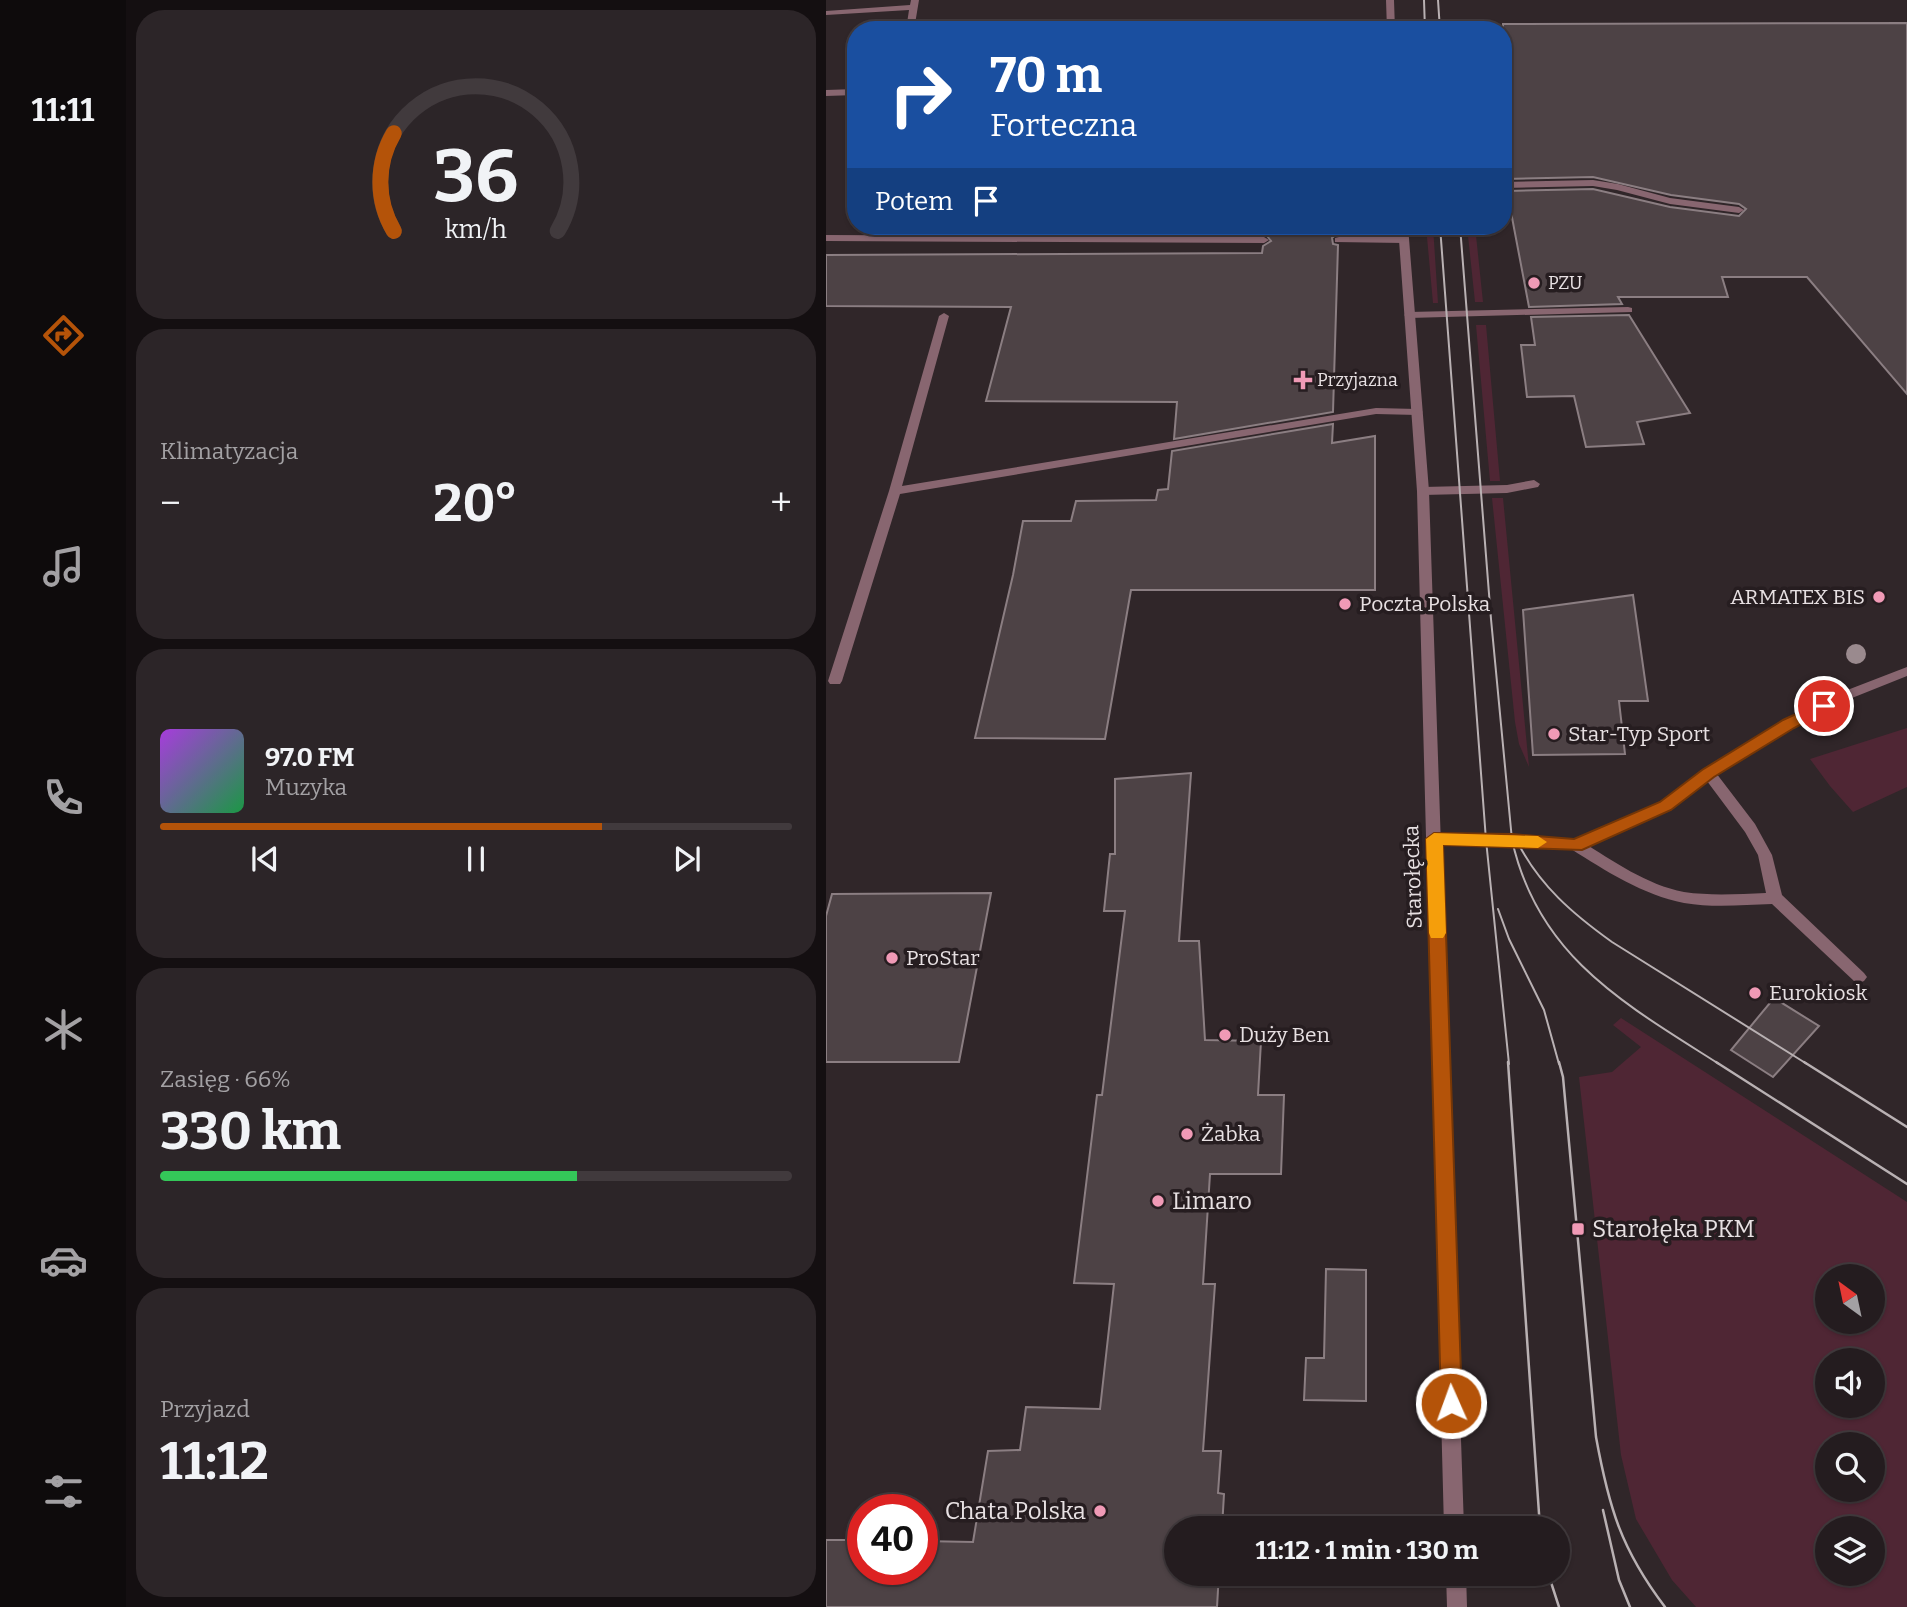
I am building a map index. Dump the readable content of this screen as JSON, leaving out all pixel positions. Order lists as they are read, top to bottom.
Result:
{
  "streets": {
    "street": ["Starołęcka"]
  },
  "places": {
    "other": [
      "PZU",
      "ARMATEX BIS",
      "Poczta Polska",
      "Star-Typ Sport",
      "ProStar",
      "Eurokiosk",
      "Duży Ben",
      "Żabka",
      "Limaro",
      "Chata Polska"
    ],
    "health": ["Przyjazna"],
    "transit": ["Starołęka PKM"]
  },
  "north": "top left",
  "page": {
    "tabs": "11:11",
    "turn": ["70 m", "Forteczna"],
    "then": "Potem",
    "tile": [
      "Klimatyzacja",
      ["Zasięg · 66%", "330 km"],
      ["Przyjazd", "11:12"]
    ],
    "heat": ["−", "20°", "+"],
    "song": ["97.0 FM", "Muzyka"],
    "limit": "40",
    "trip": "11:12 · 1 min · 130 m",
    "gauge": ["36", "km/h"]
  }
}
